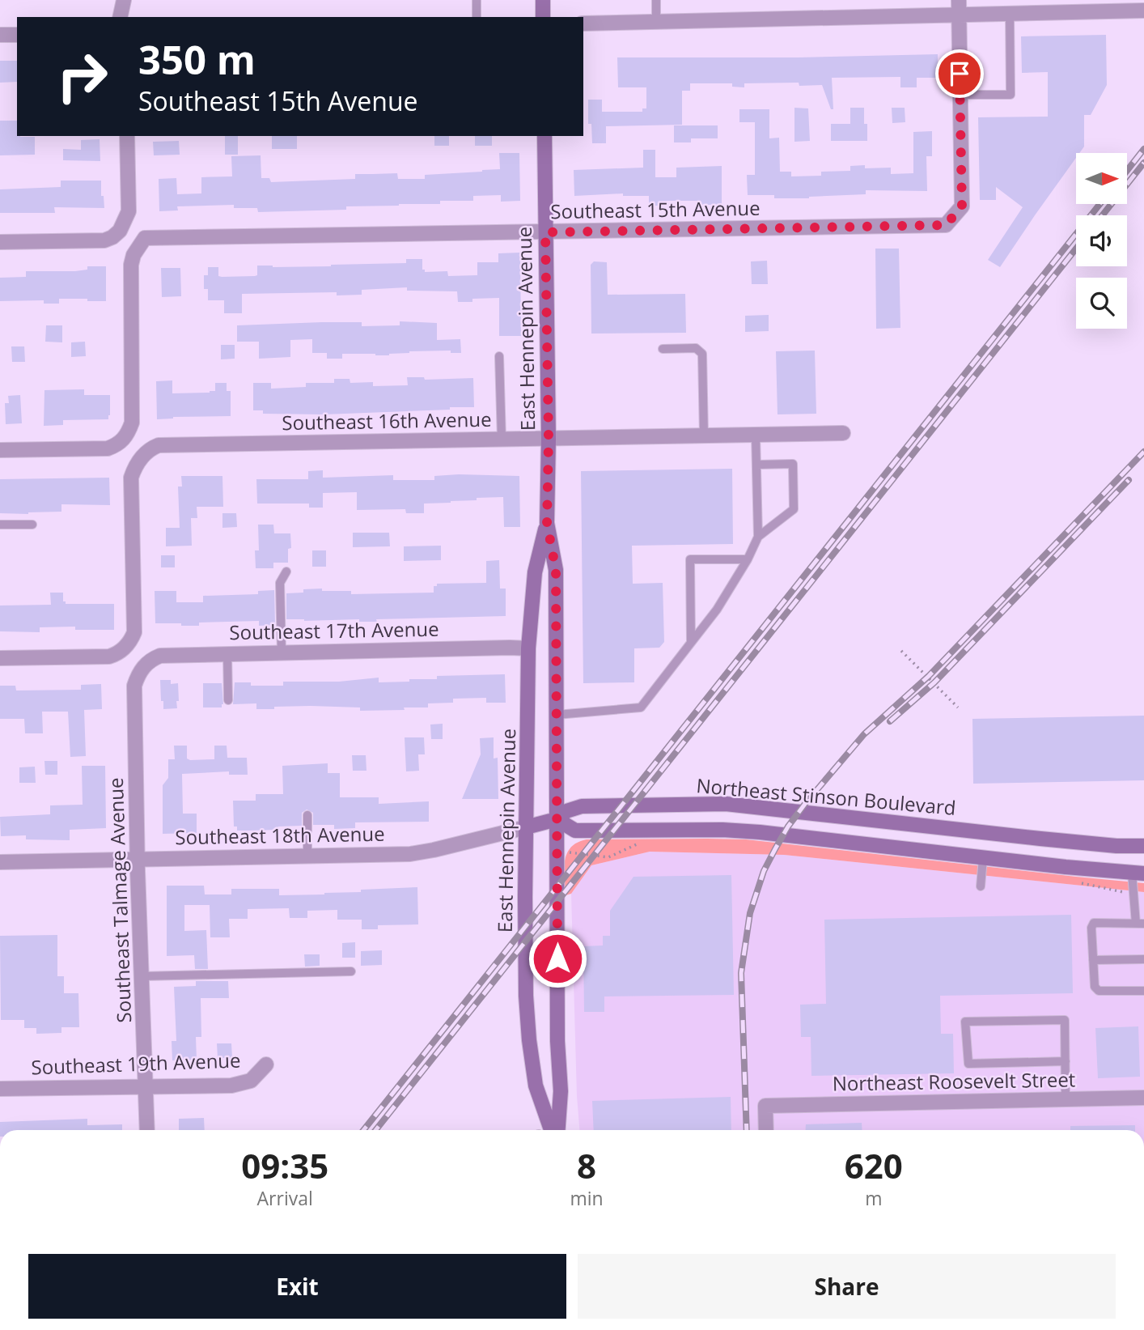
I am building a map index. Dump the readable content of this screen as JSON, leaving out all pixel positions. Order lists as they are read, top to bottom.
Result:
{
  "streets": {
    "main road": ["East Hennepin Avenue", "Northeast Stinson Boulevard", "Southeast 18th Avenue"],
    "street": [
      "Southeast 15th Avenue",
      "Southeast 16th Avenue",
      "Southeast 17th Avenue",
      "Southeast Talmage Avenue",
      "Southeast 19th Avenue",
      "Northeast Roosevelt Street"
    ]
  },
  "crossings": [
    ["Southeast 15th Avenue", "East Hennepin Avenue"],
    ["East Hennepin Avenue", "Southeast 16th Avenue"],
    ["East Hennepin Avenue", "Southeast 17th Avenue"],
    ["East Hennepin Avenue", "Northeast Stinson Boulevard"],
    ["East Hennepin Avenue", "Southeast 18th Avenue"],
    ["Southeast 17th Avenue", "Southeast Talmage Avenue"],
    ["Northeast Stinson Boulevard", "Southeast 18th Avenue"],
    ["Southeast 18th Avenue", "Southeast Talmage Avenue"],
    ["Southeast Talmage Avenue", "Southeast 19th Avenue"]
  ],
  "north": "right",
  "page": {
    "turn": ["350 m", "Southeast 15th Avenue"],
    "eta": [
      "09:35",
      "Arrival",
      "8",
      "min",
      "620",
      "m"
    ],
    "buttons": ["Exit", "Share"]
  }
}
